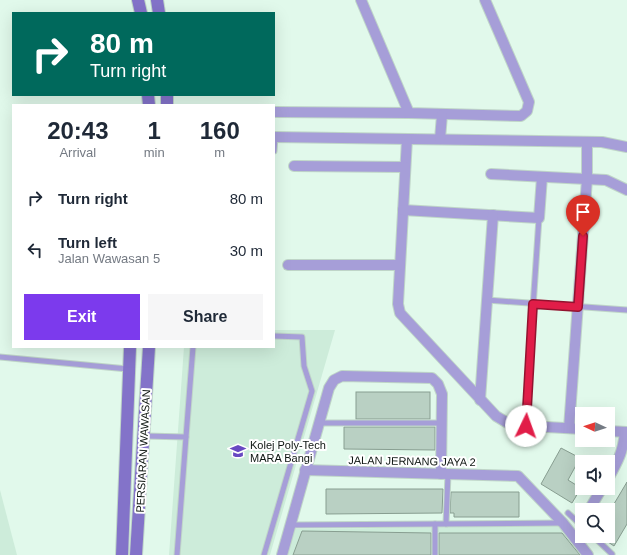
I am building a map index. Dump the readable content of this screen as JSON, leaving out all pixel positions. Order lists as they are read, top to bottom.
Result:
{
  "streets": {
    "main road": ["PERSIARAN WAWASAN"],
    "street": ["JALAN JERNANG JAYA 2"]
  },
  "places": {
    "school or university": ["Kolej Poly-Tech MARA Bangi"]
  },
  "north": "left",
  "page": {
    "turn": ["80 m", "Turn right"],
    "eta": [
      "20:43",
      "Arrival",
      "1",
      "min",
      "160",
      "m"
    ],
    "list": [
      {
        "name": "Turn right",
        "value": "80 m"
      },
      {
        "name": "Turn left",
        "note": "Jalan Wawasan 5",
        "value": "30 m"
      }
    ],
    "buttons": ["Exit", "Share"]
  }
}
